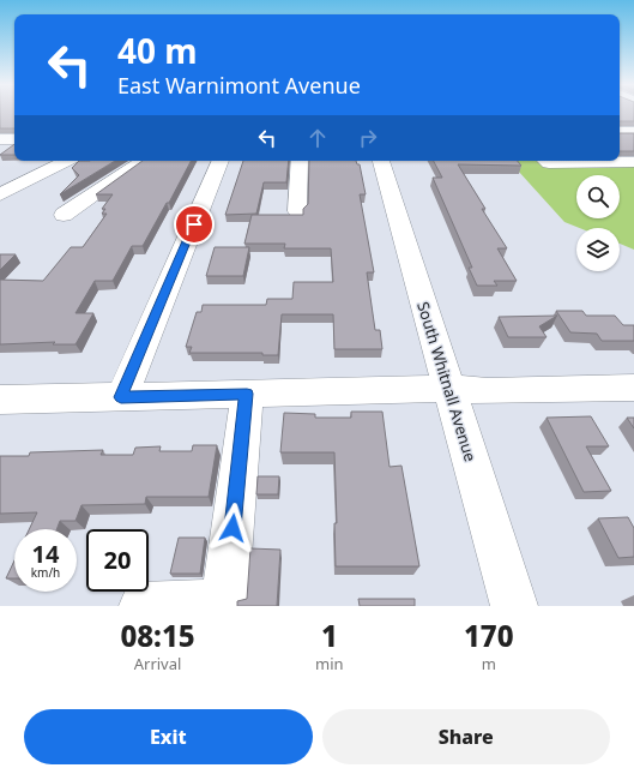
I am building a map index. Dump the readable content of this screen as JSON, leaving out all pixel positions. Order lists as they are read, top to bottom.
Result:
{
  "streets": {
    "street": ["South Whitnall Avenue"]
  },
  "page": {
    "turn": ["40 m", "East Warnimont Avenue"],
    "speed": "14 km/h",
    "limit": "20",
    "eta": [
      "08:15",
      "Arrival",
      "1",
      "min",
      "170",
      "m"
    ],
    "buttons": ["Exit", "Share"]
  }
}
